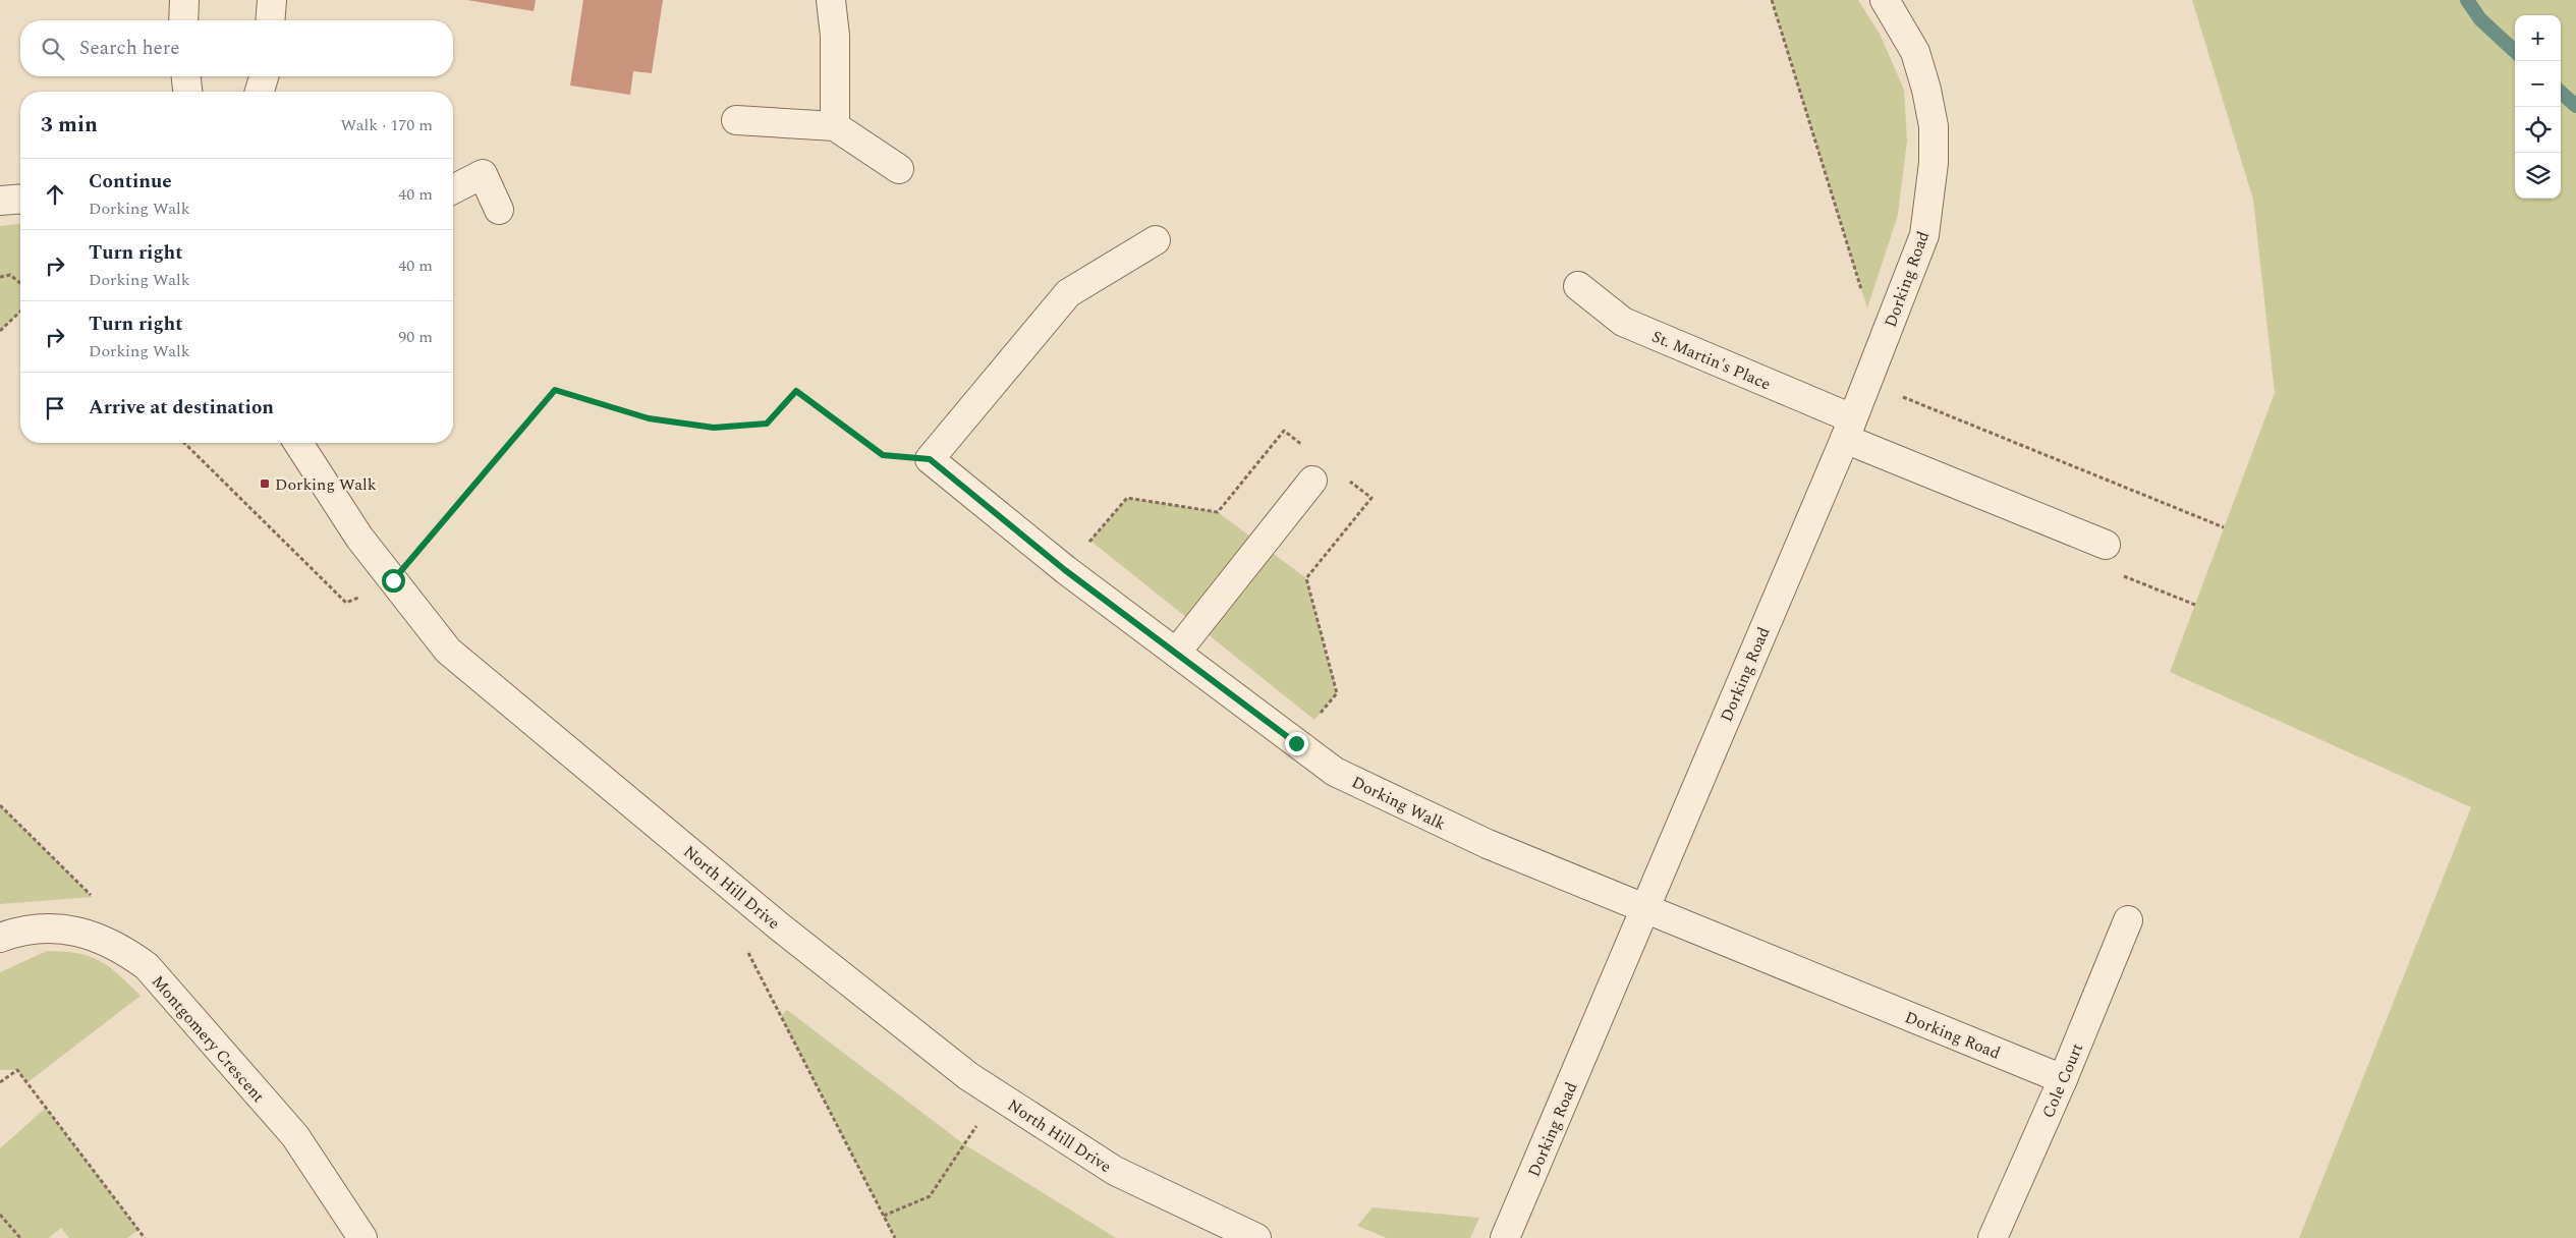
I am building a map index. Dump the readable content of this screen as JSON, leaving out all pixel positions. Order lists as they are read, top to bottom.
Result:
{
  "streets": {
    "street": [
      "Dorking Road",
      "St. Martin's Place",
      "Dorking Walk",
      "North Hill Drive",
      "Montgomery Crescent",
      "Cole Court"
    ]
  },
  "crossings": [
    ["Dorking Road", "St. Martin's Place"],
    ["Dorking Road", "Dorking Walk"],
    ["Dorking Road", "Cole Court"]
  ],
  "places": {
    "transit": ["Dorking Walk"]
  },
  "page": {
    "map_buttons": ["+", "−"],
    "search": "Search here",
    "heading": ["3 min", "Walk · 170 m"],
    "list": [
      ["Continue", "Dorking Walk", "40 m"],
      ["Turn right", "Dorking Walk", "40 m"],
      ["Turn right", "Dorking Walk", "90 m"],
      "Arrive at destination"
    ]
  }
}
